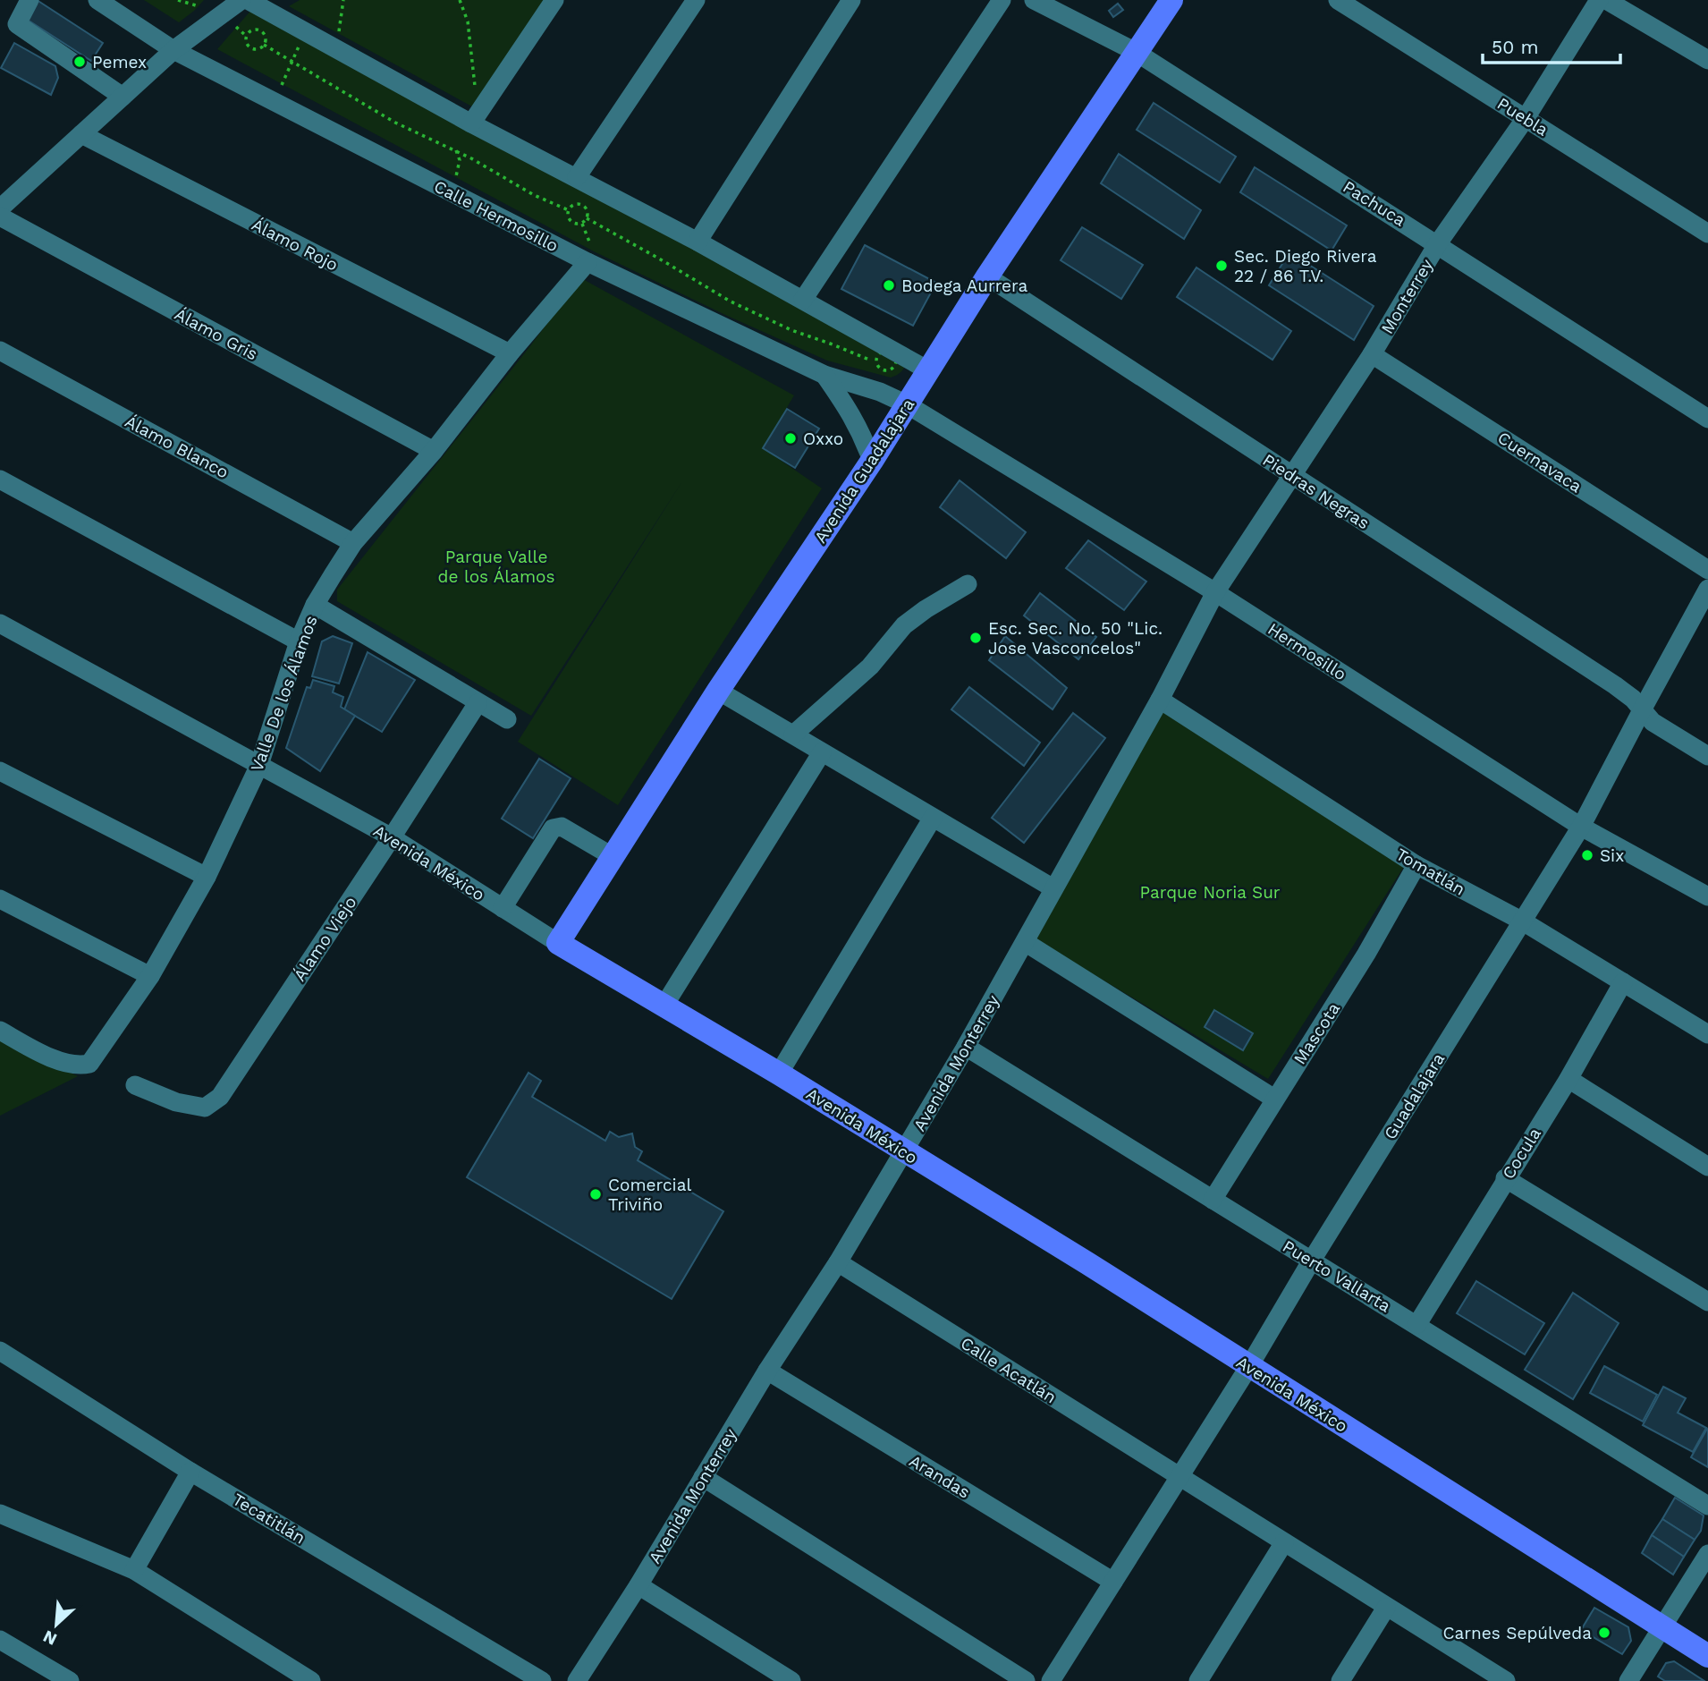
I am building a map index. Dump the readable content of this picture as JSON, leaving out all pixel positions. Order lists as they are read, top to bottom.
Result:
{
  "streets": {
    "main road": ["Avenida Guadalajara", "Avenida México"],
    "street": [
      "Puebla",
      "Pachuca",
      "Calle Hermosillo",
      "Álamo Rojo",
      "Monterrey",
      "Álamo Gris",
      "Álamo Blanco",
      "Cuernavaca",
      "Piedras Negras",
      "Hermosillo",
      "Valle De los Álamos",
      "Tomatlán",
      "Álamo Viejo",
      "Mascota",
      "Avenida Monterrey",
      "Guadalajara",
      "Cocula",
      "Puerto Vallarta",
      "Calle Acatlán",
      "Arandas",
      "Tecatitlán"
    ]
  },
  "crossings": [
    ["Puebla", "Monterrey"],
    ["Pachuca", "Monterrey"],
    ["Pachuca", "Avenida Guadalajara"],
    ["Calle Hermosillo", "Avenida Guadalajara"],
    ["Calle Hermosillo", "Hermosillo"],
    ["Calle Hermosillo", "Valle De los Álamos"],
    ["Álamo Rojo", "Valle De los Álamos"],
    ["Monterrey", "Cuernavaca"],
    ["Monterrey", "Piedras Negras"],
    ["Monterrey", "Hermosillo"],
    ["Monterrey", "Avenida Monterrey"],
    ["Álamo Gris", "Valle De los Álamos"],
    ["Álamo Blanco", "Valle De los Álamos"],
    ["Avenida Guadalajara", "Piedras Negras"],
    ["Avenida Guadalajara", "Hermosillo"],
    ["Avenida Guadalajara", "Avenida México"],
    ["Piedras Negras", "Guadalajara"],
    ["Hermosillo", "Avenida Monterrey"],
    ["Hermosillo", "Guadalajara"],
    ["Valle De los Álamos", "Avenida México"],
    ["Avenida México", "Álamo Viejo"],
    ["Avenida México", "Avenida Monterrey"],
    ["Avenida México", "Guadalajara"],
    ["Tomatlán", "Mascota"],
    ["Tomatlán", "Avenida Monterrey"],
    ["Tomatlán", "Guadalajara"],
    ["Tomatlán", "Cocula"],
    ["Mascota", "Puerto Vallarta"],
    ["Avenida Monterrey", "Puerto Vallarta"],
    ["Avenida Monterrey", "Calle Acatlán"],
    ["Avenida Monterrey", "Arandas"],
    ["Guadalajara", "Puerto Vallarta"],
    ["Guadalajara", "Calle Acatlán"],
    ["Guadalajara", "Arandas"],
    ["Cocula", "Puerto Vallarta"]
  ],
  "parks": ["Parque Valle de los Álamos", "Parque Noria Sur"],
  "places": [
    "Pemex",
    "Sec. Diego Rivera 22 / 86 T.V.",
    "Bodega Aurrera",
    "Oxxo",
    "Esc. Sec. No. 50 \"Lic. Jose Vasconcelos\"",
    "Six",
    "Comercial Triviño",
    "Carnes Sepúlveda"
  ],
  "scale_bar": "50 m",
  "north": "bottom left"
}
